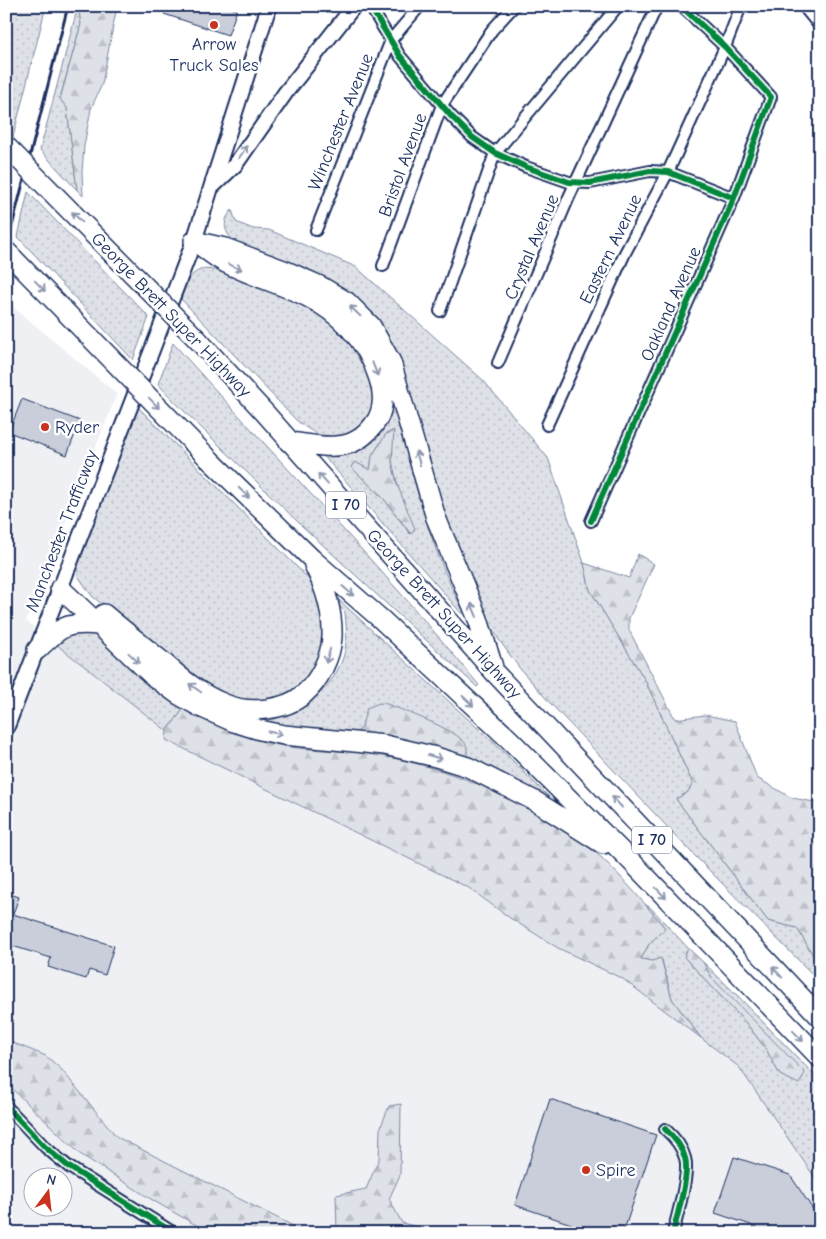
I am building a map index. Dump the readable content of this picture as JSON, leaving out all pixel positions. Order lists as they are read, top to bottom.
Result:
{
  "streets": {
    "highway": ["George Brett Super Highway", "I 70"],
    "main road": ["Manchester Trafficway"],
    "street": [
      "Winchester Avenue",
      "Bristol Avenue",
      "Crystal Avenue",
      "Eastern Avenue",
      "Oakland Avenue"
    ]
  },
  "crossings": [
    ["Eastern Avenue", "Oakland Avenue"]
  ],
  "places": ["Arrow Truck Sales", "Ryder", "Spire"],
  "north": "top"
}
